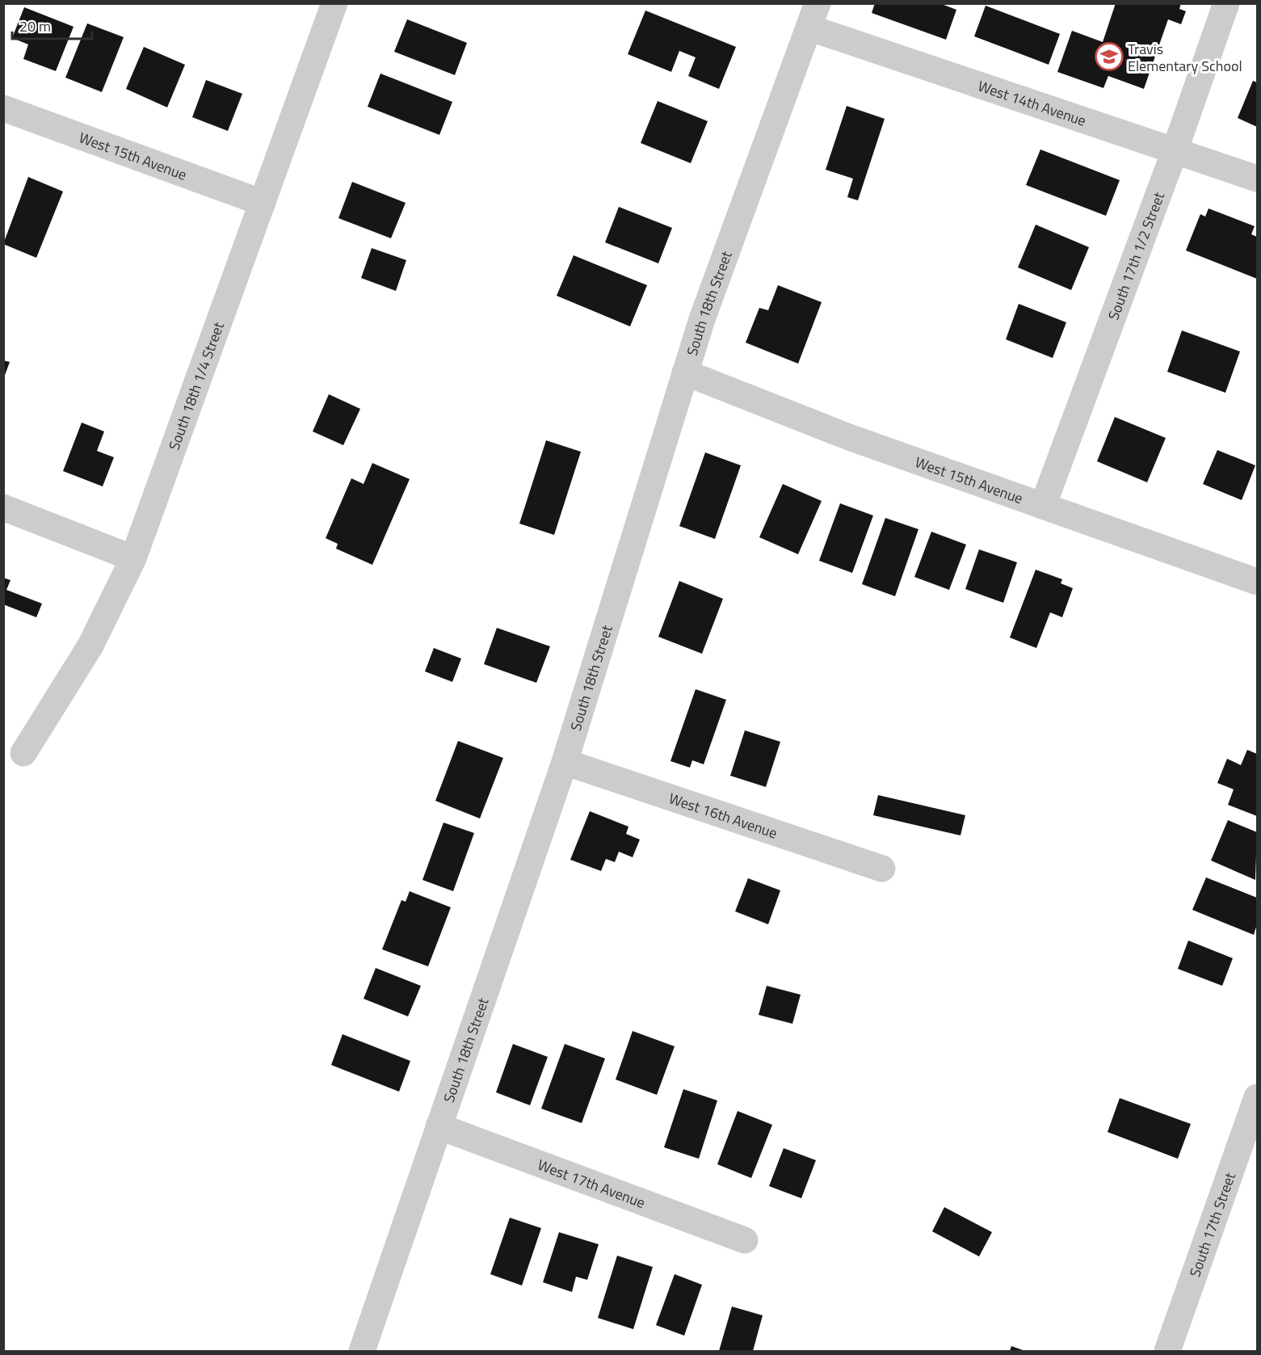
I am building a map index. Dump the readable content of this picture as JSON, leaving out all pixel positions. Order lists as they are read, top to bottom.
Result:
{
  "streets": {
    "street": [
      "West 14th Avenue",
      "West 15th Avenue",
      "South 17th 1/2 Street",
      "South 18th Street",
      "South 18th 1/4 Street",
      "West 16th Avenue",
      "West 17th Avenue",
      "South 17th Street"
    ]
  },
  "crossings": [
    ["West 14th Avenue", "South 17th 1/2 Street"],
    ["West 14th Avenue", "South 18th Street"],
    ["West 15th Avenue", "South 17th 1/2 Street"],
    ["West 15th Avenue", "South 18th Street"],
    ["West 15th Avenue", "South 18th 1/4 Street"],
    ["South 18th Street", "West 16th Avenue"],
    ["South 18th Street", "West 17th Avenue"]
  ],
  "places": {
    "school or university": ["Travis Elementary School"]
  },
  "scale_bar": "20 m"
}
